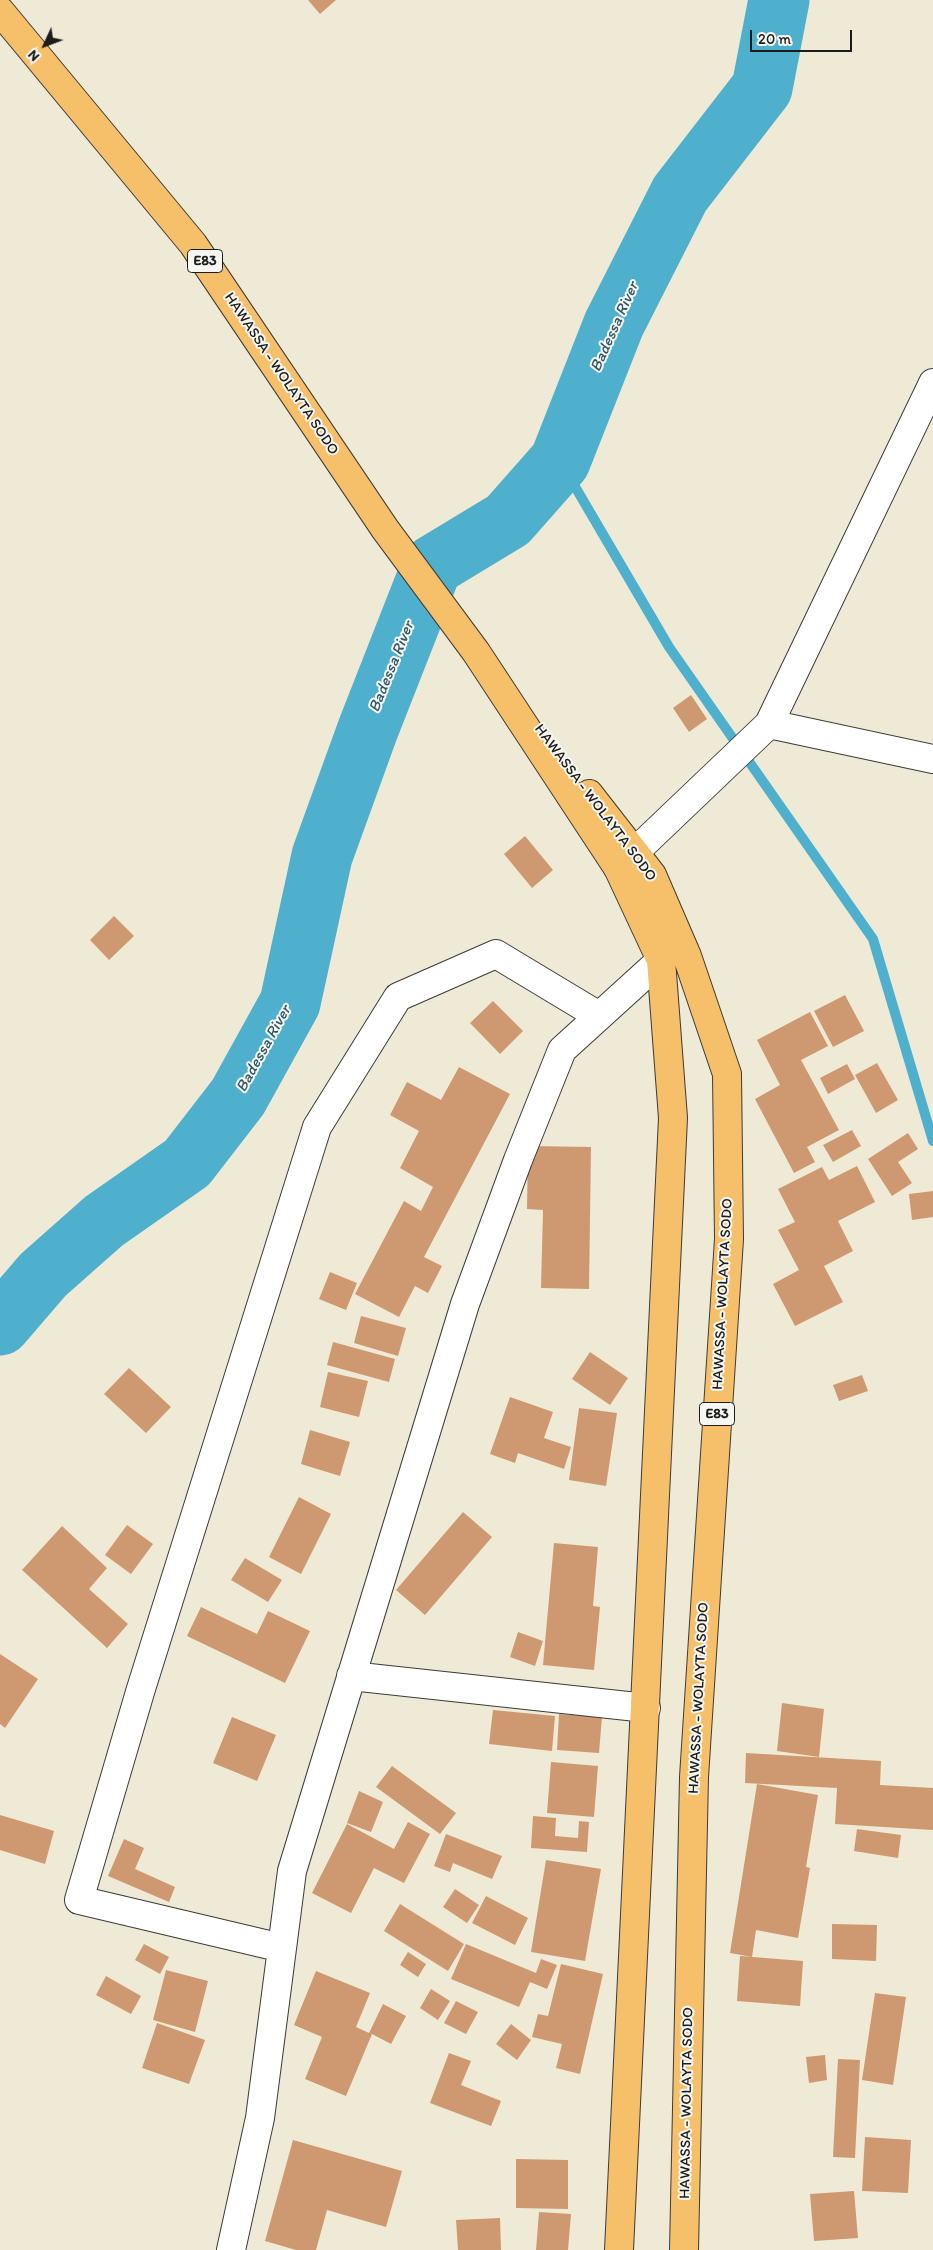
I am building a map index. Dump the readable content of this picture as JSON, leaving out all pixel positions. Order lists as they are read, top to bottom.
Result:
{
  "streets": {
    "main road": ["E83", "HAWASSA - WOLAYTA SODO"]
  },
  "water": ["Badessa River"],
  "scale_bar": "20 m",
  "north": "bottom left"
}
